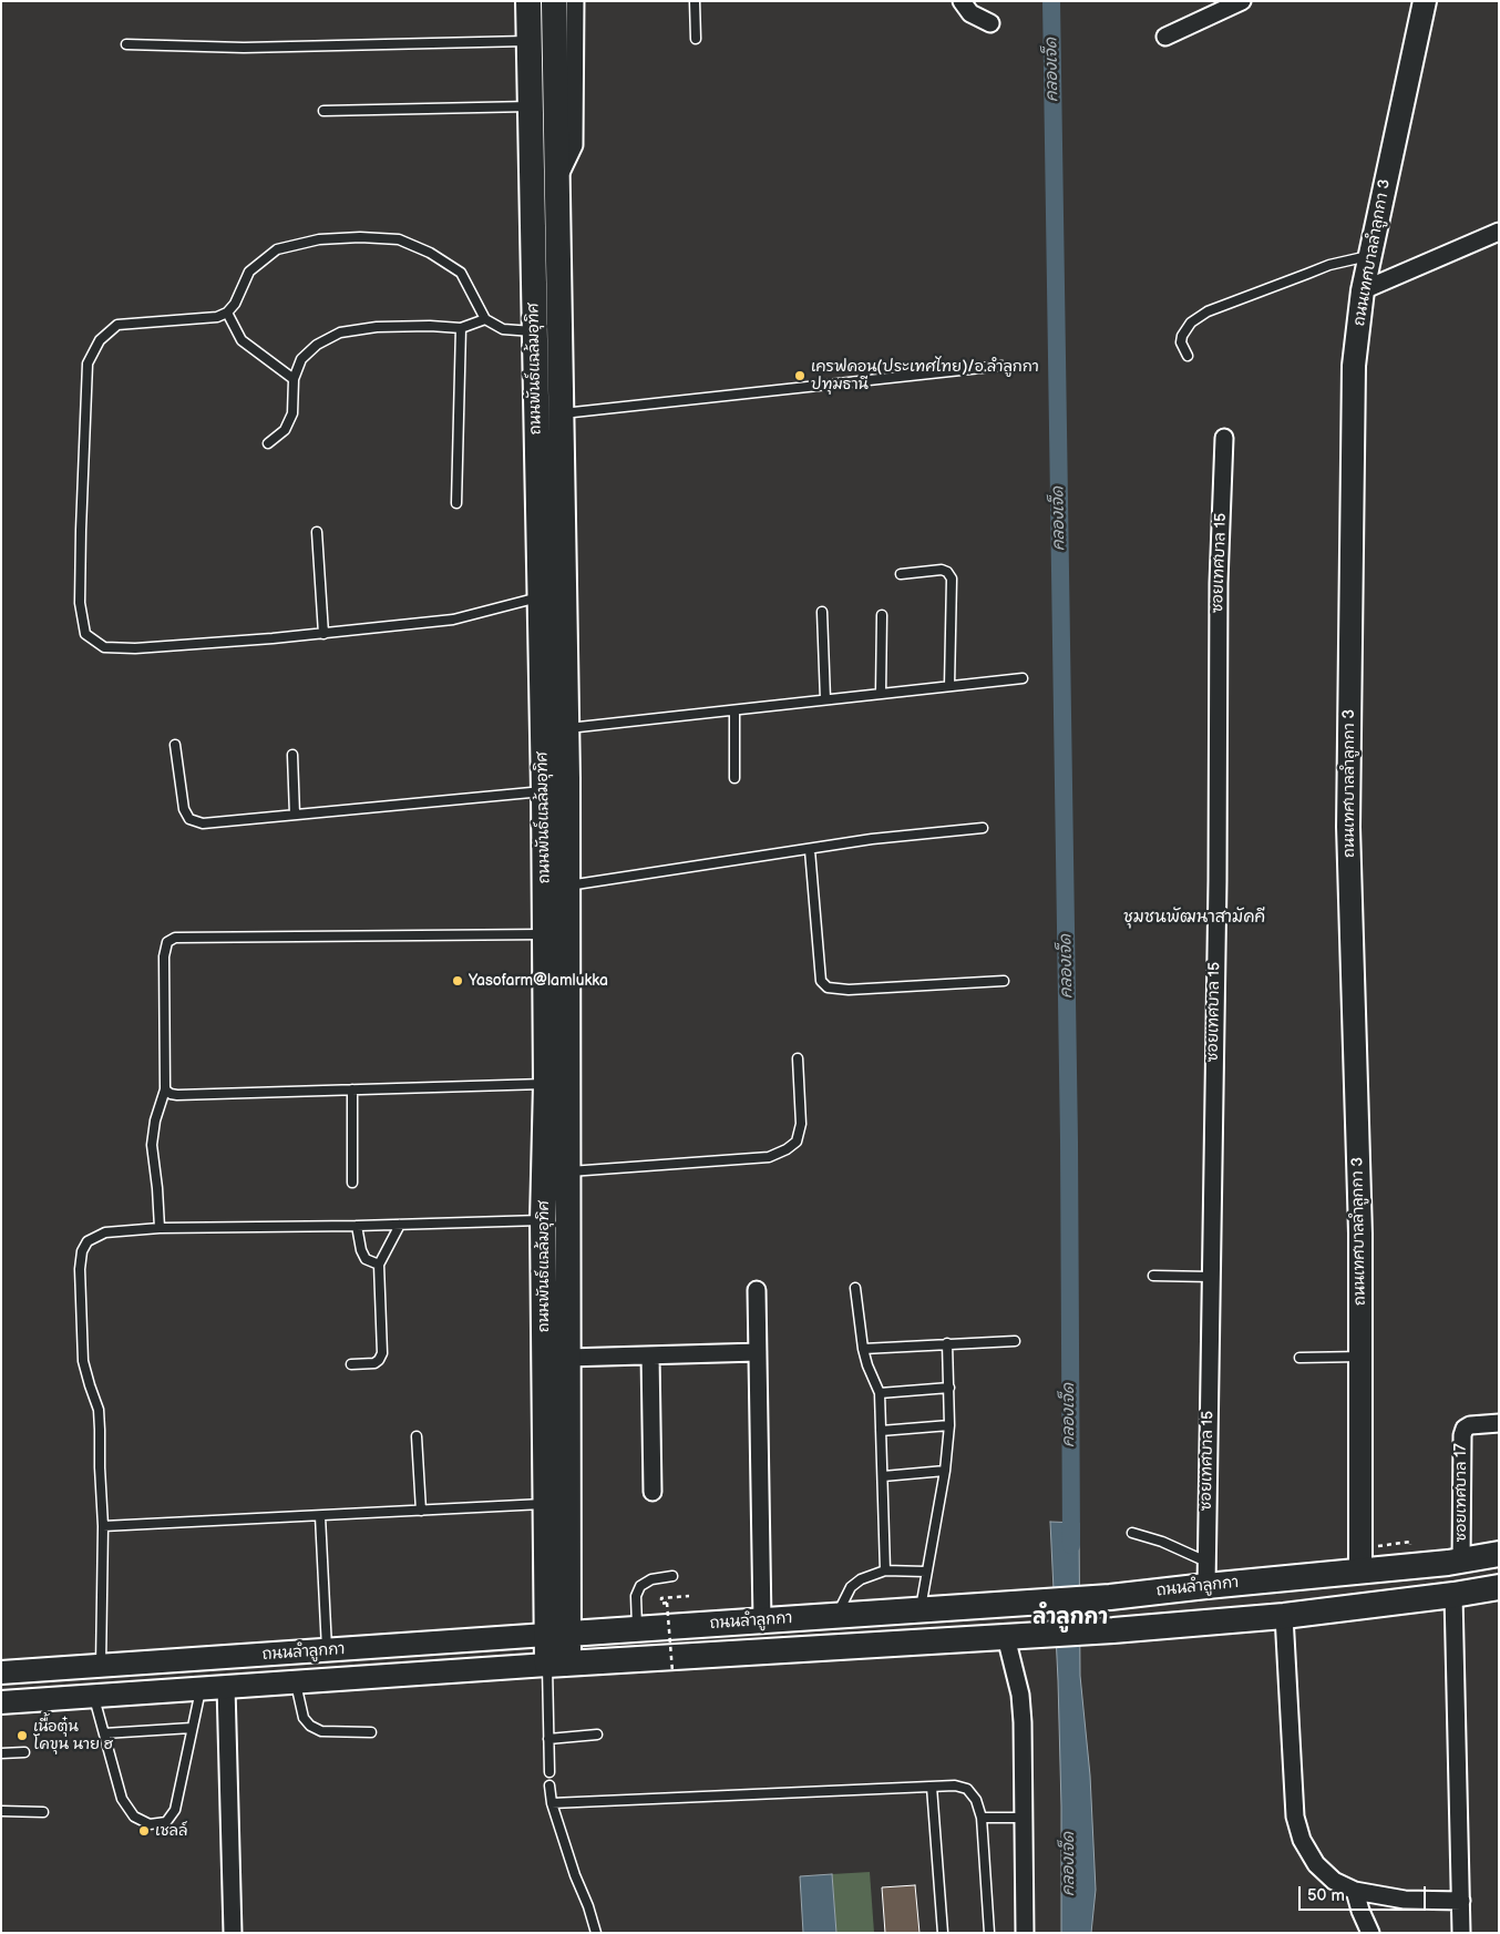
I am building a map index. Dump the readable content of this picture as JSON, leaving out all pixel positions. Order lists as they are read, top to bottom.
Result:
{
  "streets": {
    "main road": ["ถนนพันธ์แฉล้มอุทิศ", "ถนนลำลูกกา"],
    "street": ["ถนนเทศบาลลำลูกกา 3", "ซอยเทศบาล 15", "ซอยเทศบาล 17"]
  },
  "crossings": [
    ["ถนนเทศบาลลำลูกกา 3", "ถนนลำลูกกา"],
    ["ถนนพันธ์แฉล้มอุทิศ", "ถนนลำลูกกา"],
    ["ซอยเทศบาล 15", "ถนนลำลูกกา"],
    ["ซอยเทศบาล 17", "ถนนลำลูกกา"]
  ],
  "districts": ["ชุมชนพัฒนาสามัคคี", "ลำลูกกา"],
  "water": ["คลองเจ็ด"],
  "places": [
    "เครฟคอน(ประเทศไทย)/อ.ลำลูกกา ปทุมธานี",
    "Yasofarm@lamlukka",
    "เนื้อตุ๋น โคขุน นาย ฮ",
    "เชลล์"
  ],
  "scale_bar": "50 m"
}
